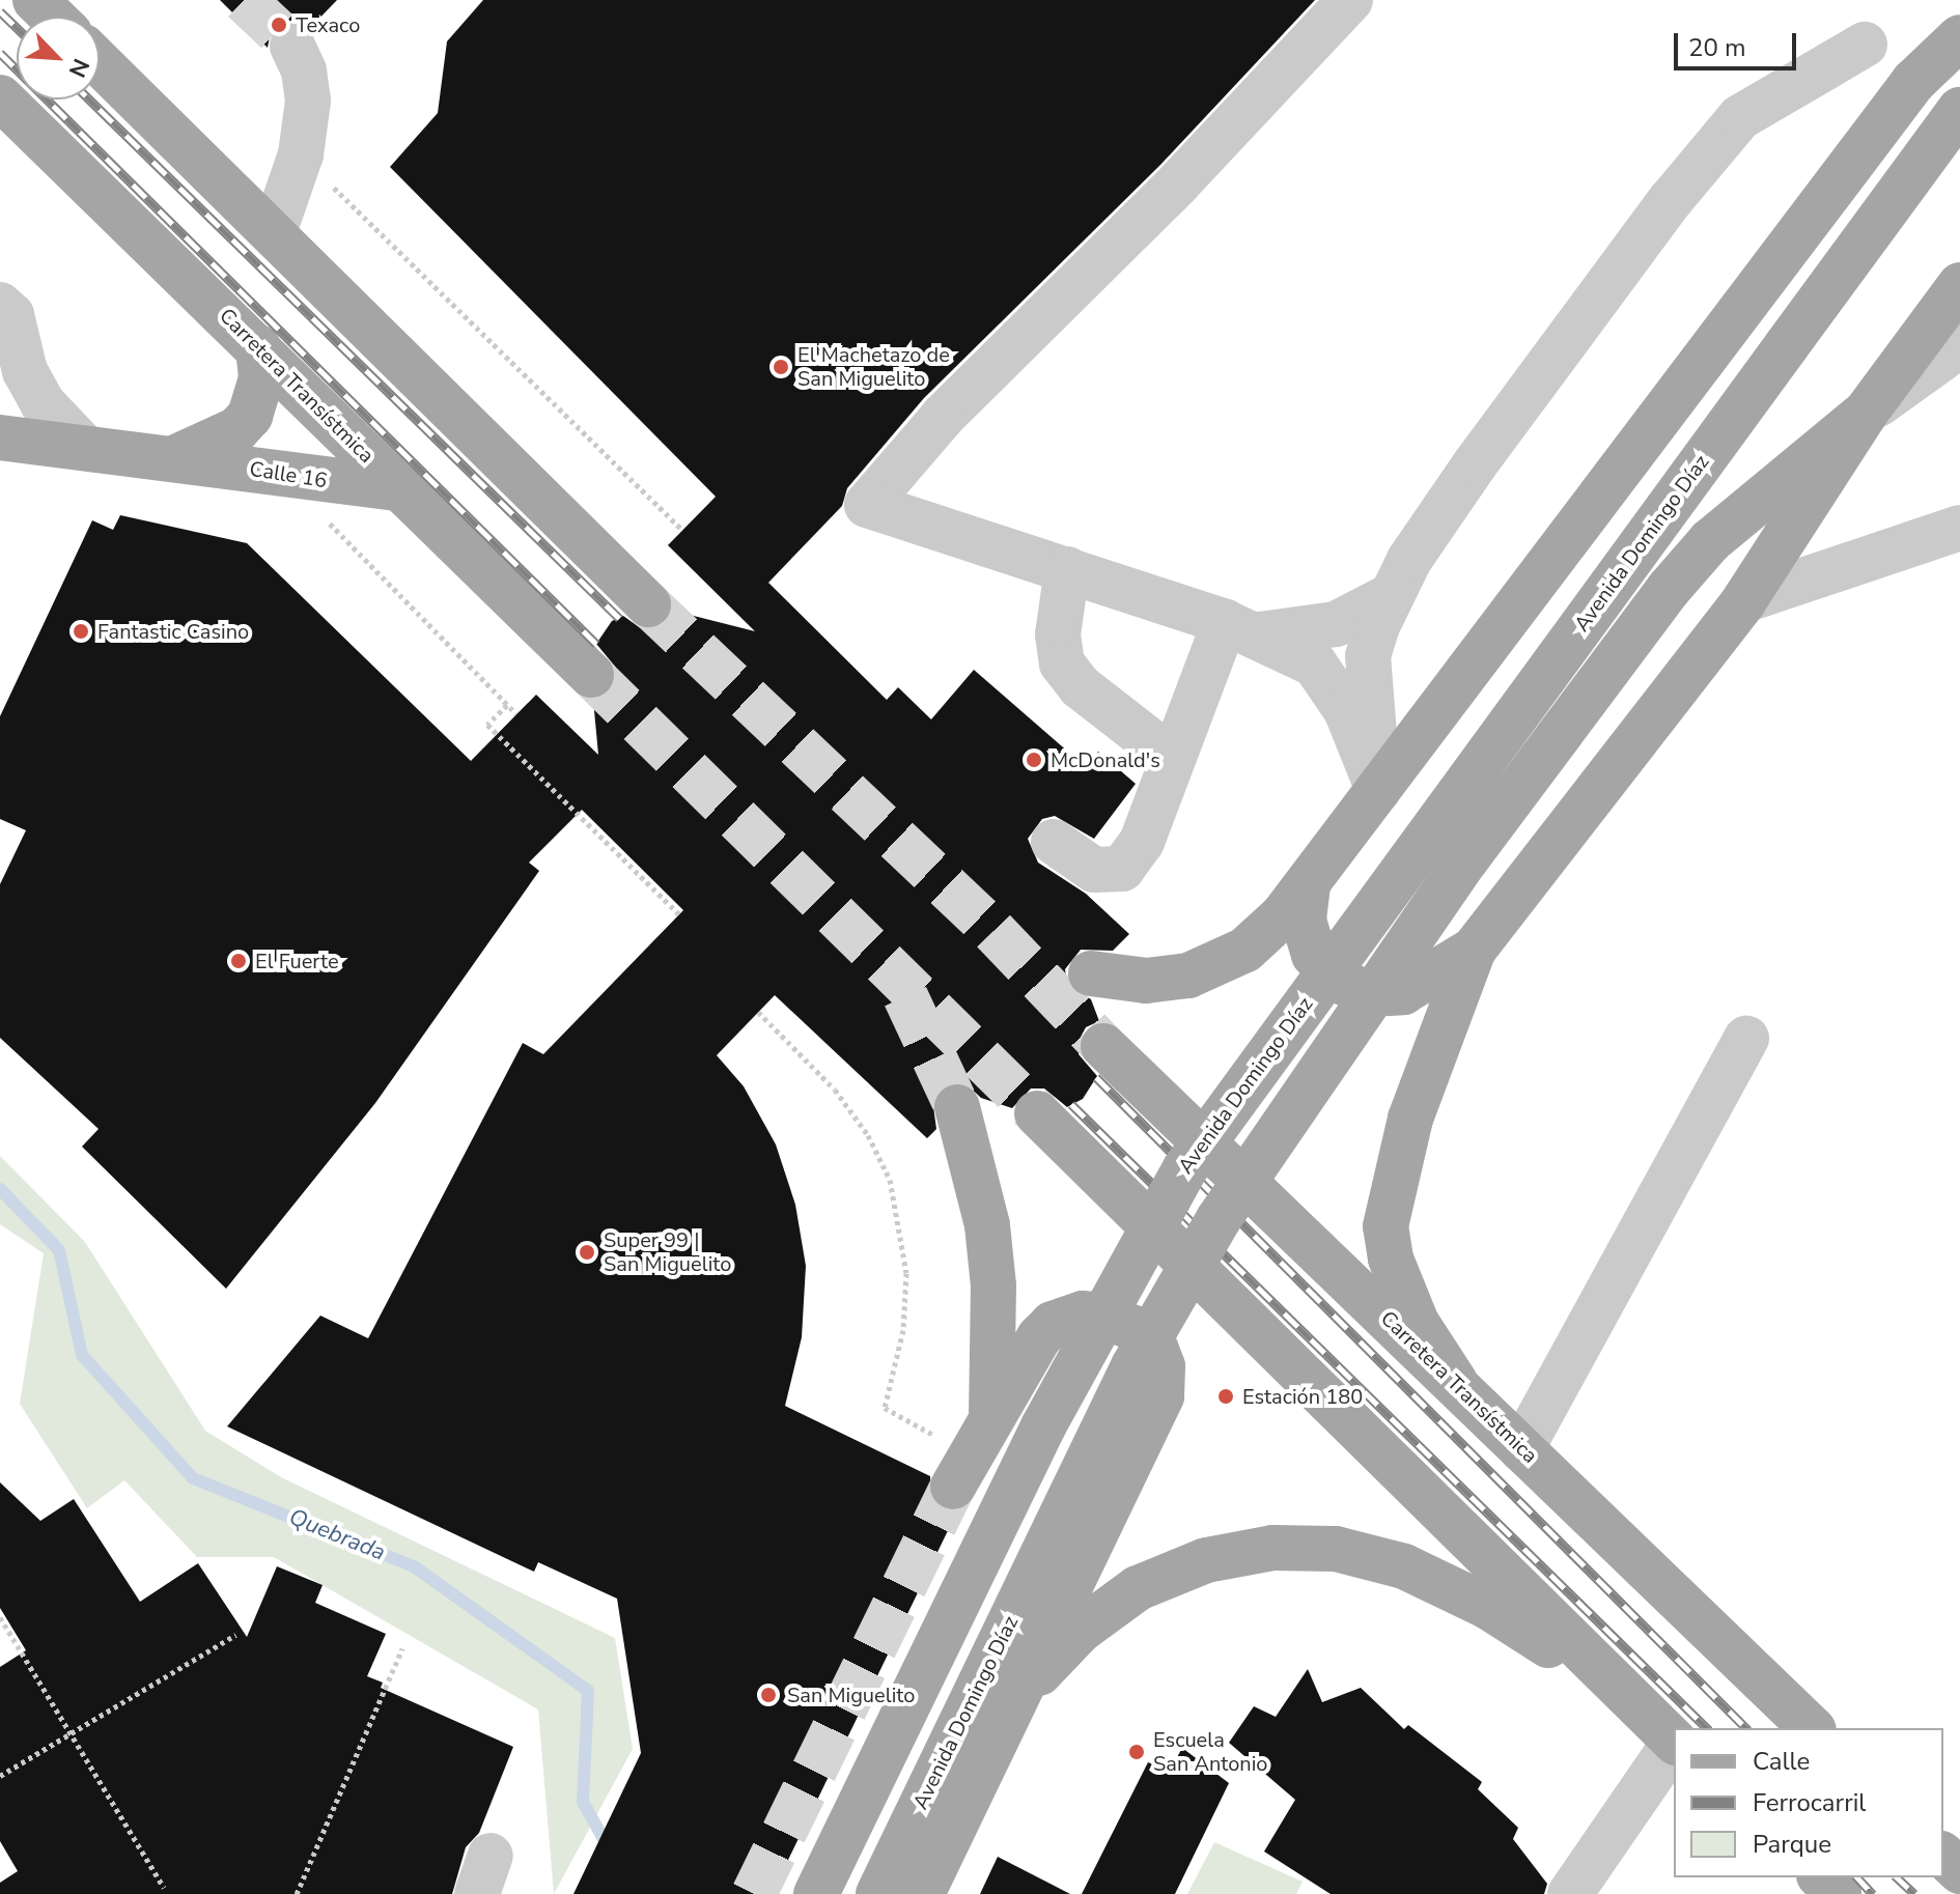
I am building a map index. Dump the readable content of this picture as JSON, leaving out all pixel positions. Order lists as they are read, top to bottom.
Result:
{
  "streets": {
    "main road": ["Carretera Transístmica", "Calle 16", "Avenida Domingo Díaz"]
  },
  "crossings": [
    ["Carretera Transístmica", "Calle 16"]
  ],
  "water": ["Quebrada"],
  "places": [
    "Texaco",
    "El Machetazo de San Miguelito",
    "Fantastic Casino",
    "McDonald's",
    "El Fuerte",
    "Super 99 | San Miguelito",
    "Estación 180",
    "San Miguelito",
    "Escuela San Antonio"
  ],
  "legend": ["Calle", "Ferrocarril", "Parque"],
  "scale_bar": "20 m",
  "north": "bottom right"
}
